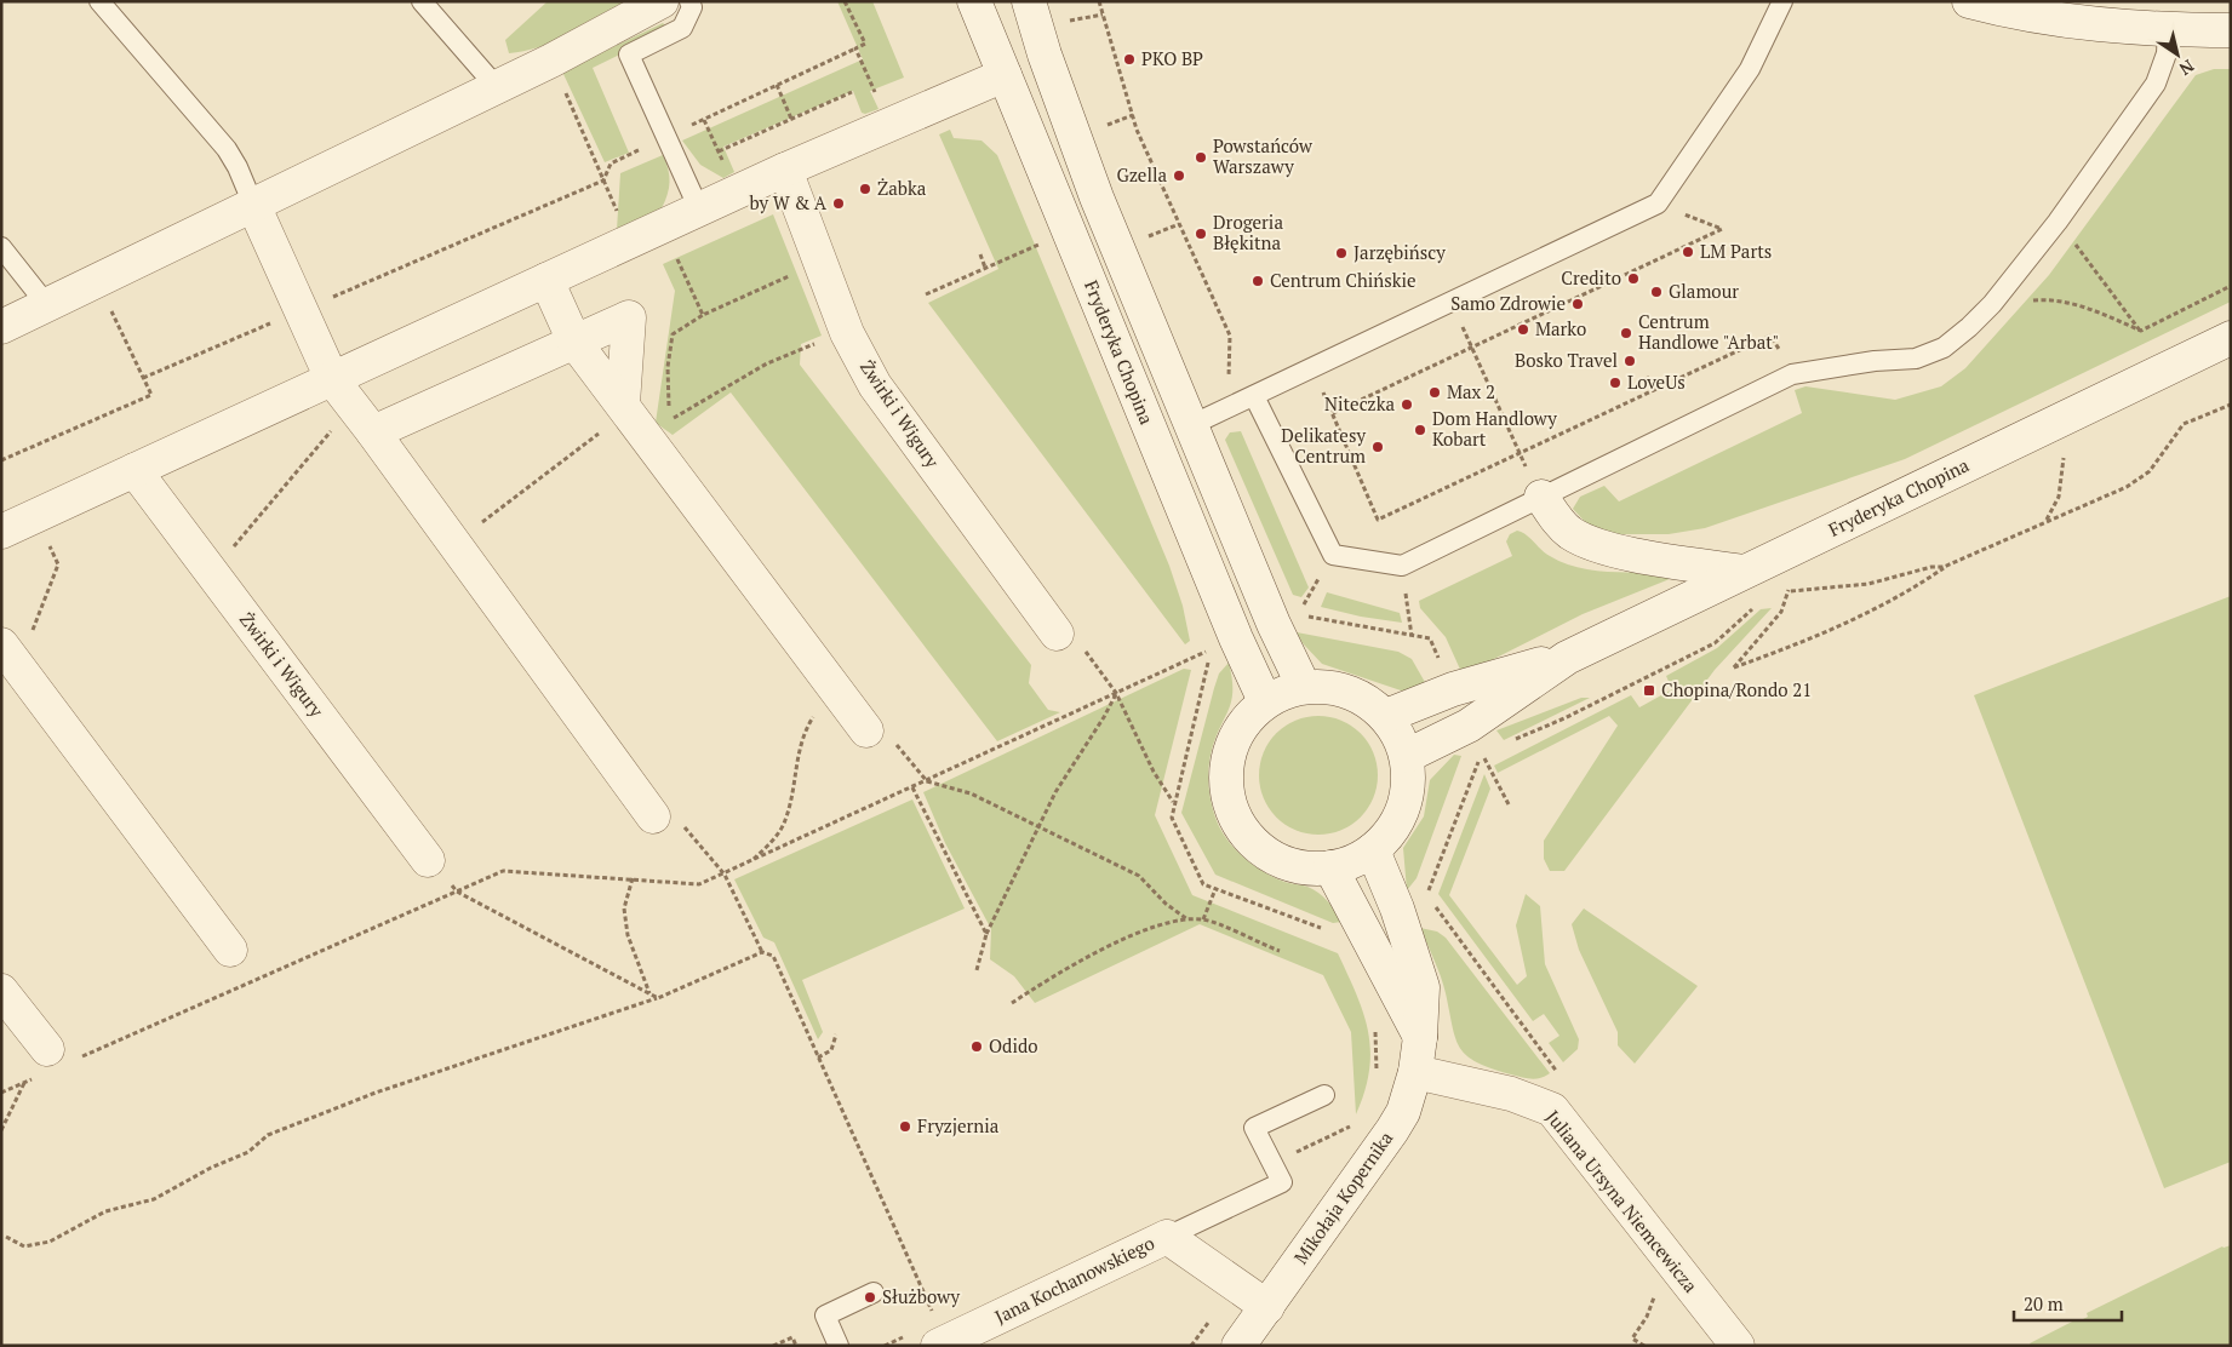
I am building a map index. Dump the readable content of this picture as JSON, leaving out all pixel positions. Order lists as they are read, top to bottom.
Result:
{
  "streets": {
    "street": [
      "Fryderyka Chopina",
      "Żwirki i Wigury",
      "Mikołaja Kopernika",
      "Juliana Ursyna Niemcewicza",
      "Jana Kochanowskiego"
    ]
  },
  "crossings": [
    ["Fryderyka Chopina", "Mikołaja Kopernika"],
    ["Mikołaja Kopernika", "Juliana Ursyna Niemcewicza"],
    ["Mikołaja Kopernika", "Jana Kochanowskiego"]
  ],
  "places": {
    "other": [
      "PKO BP",
      "Powstańców Warszawy",
      "Gzella",
      "Żabka",
      "by W & A",
      "Drogeria Błękitna",
      "LM Parts",
      "Jarzębińscy",
      "Credito",
      "Centrum Chińskie",
      "Glamour",
      "Samo Zdrowie",
      "Marko",
      "Centrum Handlowe \"Arbat\"",
      "Bosko Travel",
      "LoveUs",
      "Max 2",
      "Niteczka",
      "Dom Handlowy Kobart",
      "Delikatesy Centrum",
      "Odido",
      "Fryzjernia",
      "Służbowy"
    ],
    "transit": ["Chopina/Rondo 21"]
  },
  "scale_bar": "20 m",
  "north": "bottom right"
}
